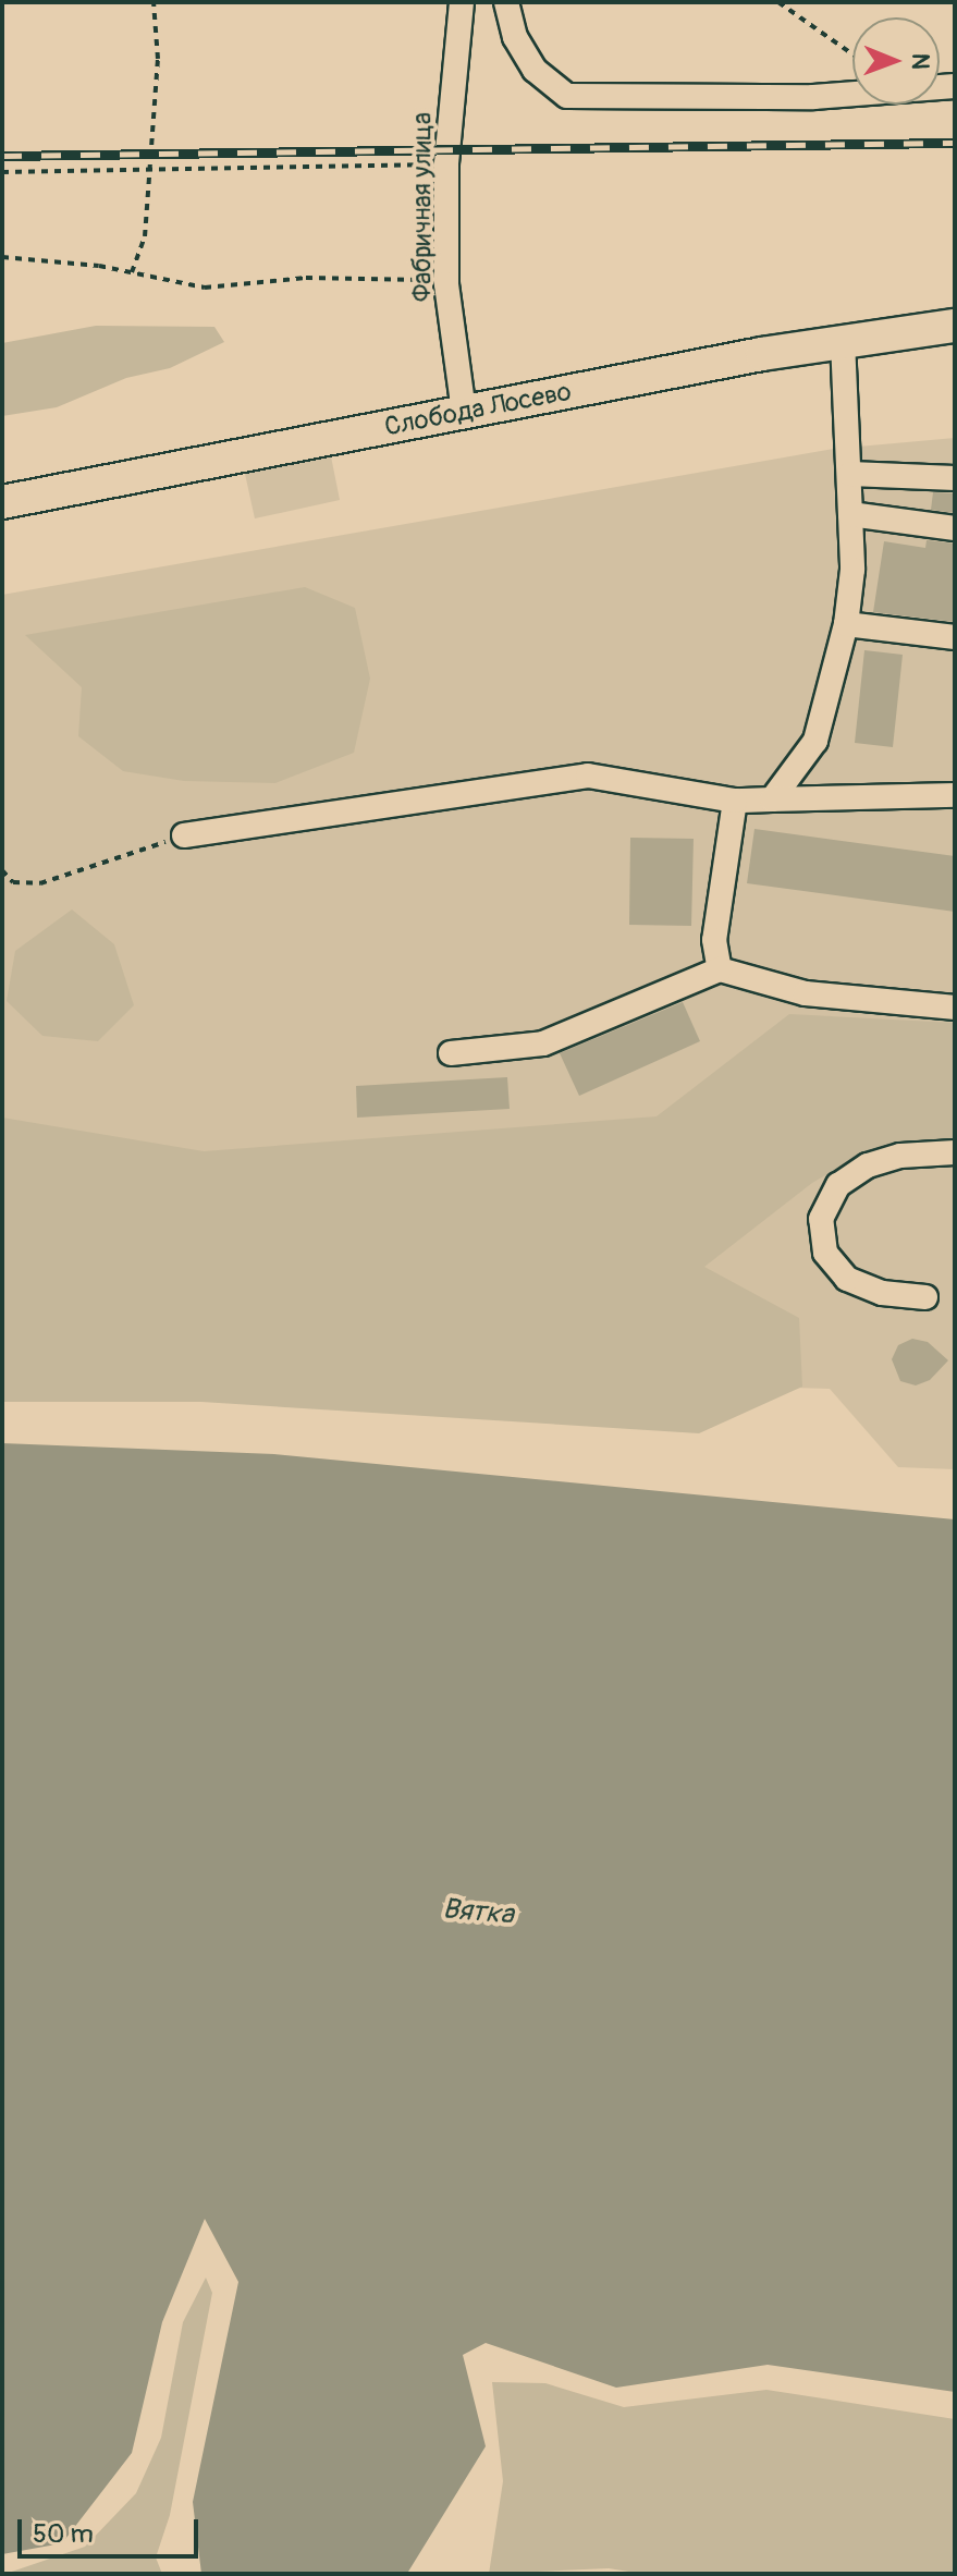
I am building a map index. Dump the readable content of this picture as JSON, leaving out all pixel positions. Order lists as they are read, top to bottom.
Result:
{
  "streets": {
    "main road": ["Слобода Лосево"],
    "street": ["Фабричная улица"]
  },
  "crossings": [
    ["Фабричная улица", "Слобода Лосево"]
  ],
  "water": ["Вятка"],
  "scale_bar": "50 m",
  "north": "right"
}
